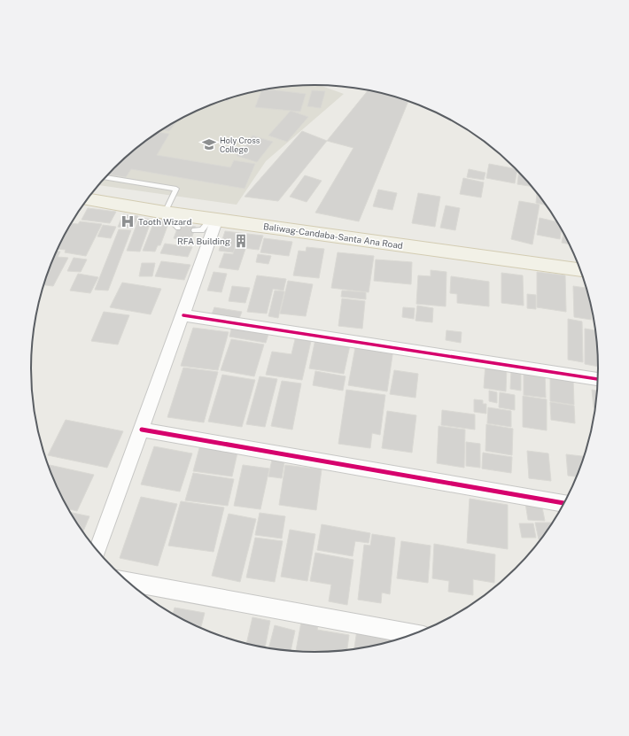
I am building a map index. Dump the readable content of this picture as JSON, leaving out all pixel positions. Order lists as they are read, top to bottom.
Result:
{
  "streets": {
    "main road": ["Baliwag-Candaba-Santa Ana Road"]
  },
  "places": {
    "school or university": ["Holy Cross College"],
    "hospital": ["Tooth Wizard"],
    "building": ["RFA Building"]
  }
}
